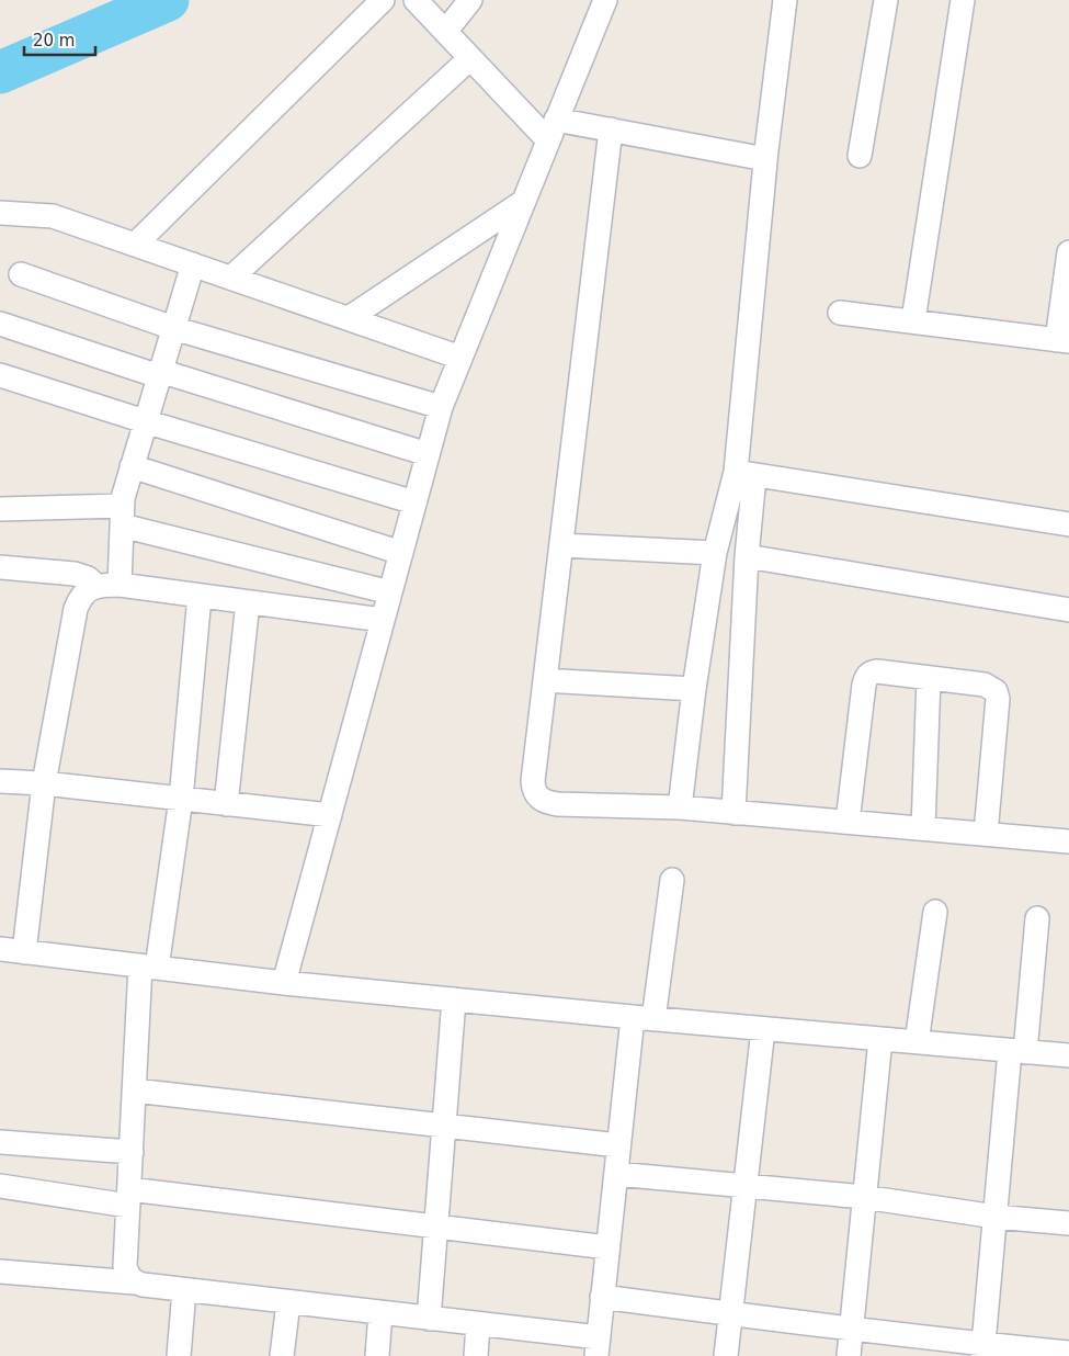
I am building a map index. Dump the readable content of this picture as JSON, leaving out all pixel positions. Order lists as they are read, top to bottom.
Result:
{
  "scale_bar": "20 m"
}
